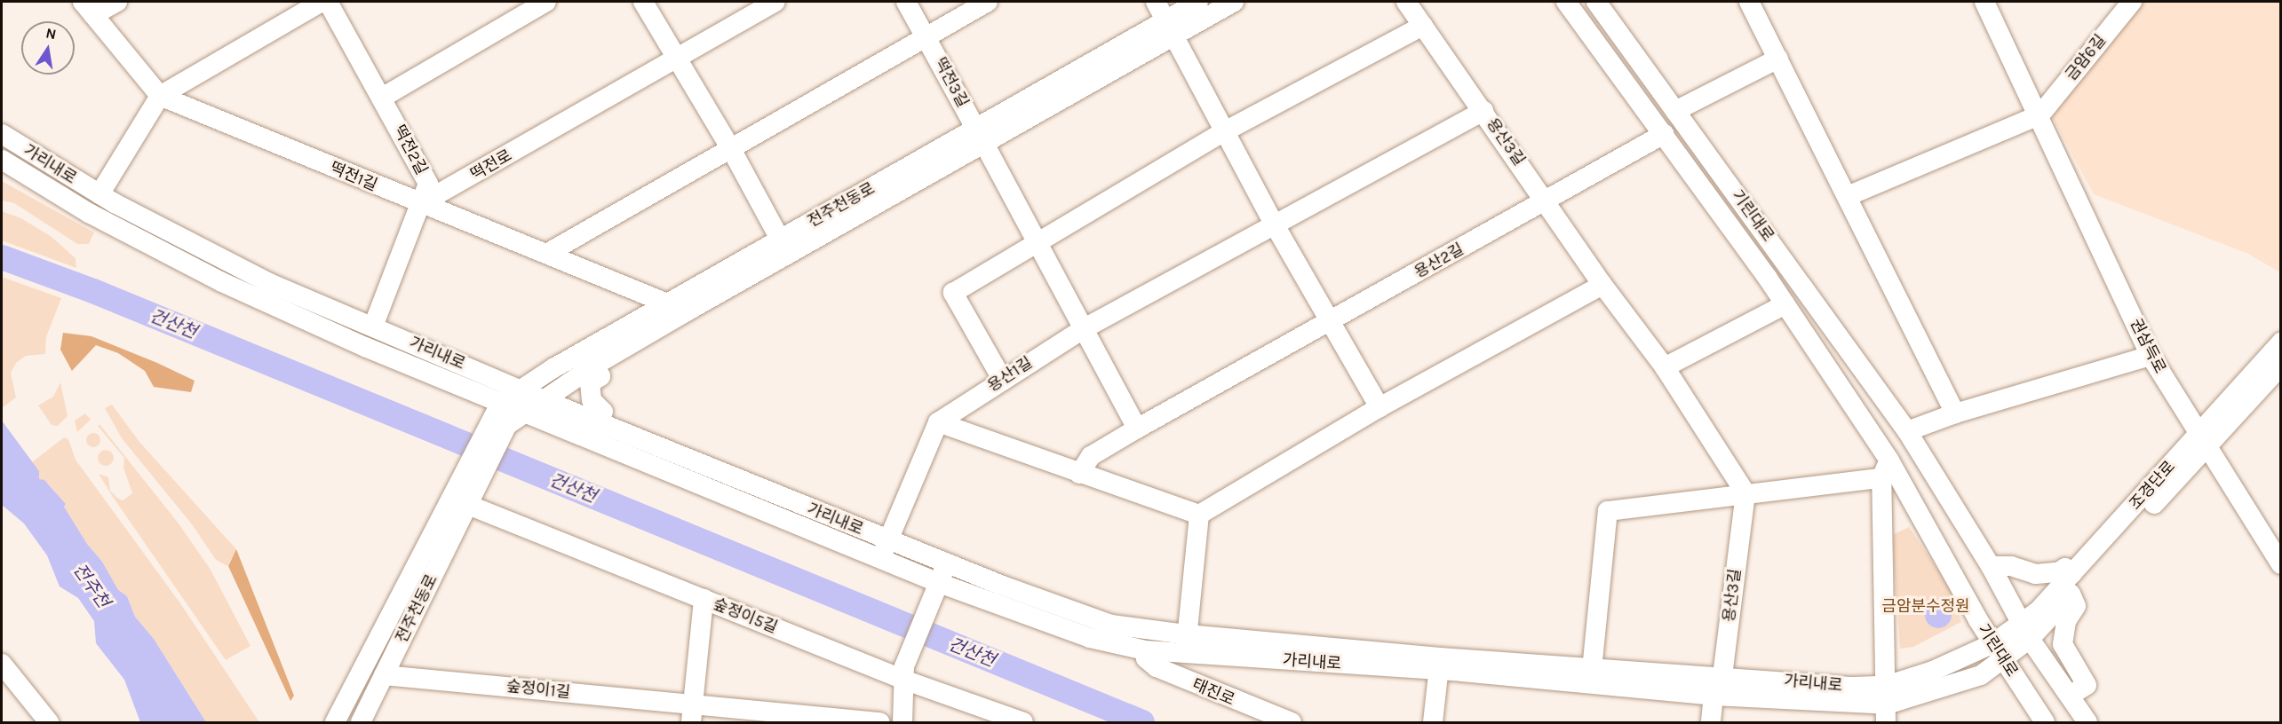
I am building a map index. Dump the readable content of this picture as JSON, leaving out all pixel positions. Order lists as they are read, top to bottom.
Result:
{
  "streets": {
    "street": [
      "금암6길",
      "떡전3길",
      "용산3길",
      "떡전2길",
      "가리내로",
      "떡전로",
      "떡전1길",
      "전주천동로",
      "기린대로",
      "용산2길",
      "권삼득로",
      "용산1길",
      "조경단로",
      "숲정이5길",
      "숲정이1길",
      "태진로"
    ]
  },
  "crossings": [
    ["금암6길", "권삼득로"],
    ["떡전3길", "전주천동로"],
    ["용산3길", "가리내로"],
    ["용산3길", "용산2길"],
    ["떡전2길", "떡전로"],
    ["떡전2길", "떡전1길"],
    ["가리내로", "전주천동로"],
    ["가리내로", "기린대로"],
    ["가리내로", "조경단로"],
    ["가리내로", "태진로"],
    ["떡전로", "떡전1길"],
    ["떡전1길", "전주천동로"],
    ["전주천동로", "숲정이5길"],
    ["전주천동로", "숲정이1길"],
    ["기린대로", "조경단로"],
    ["권삼득로", "조경단로"]
  ],
  "water": ["건산천", "전주천"],
  "parks": ["금암분수정원"],
  "north": "top"
}
